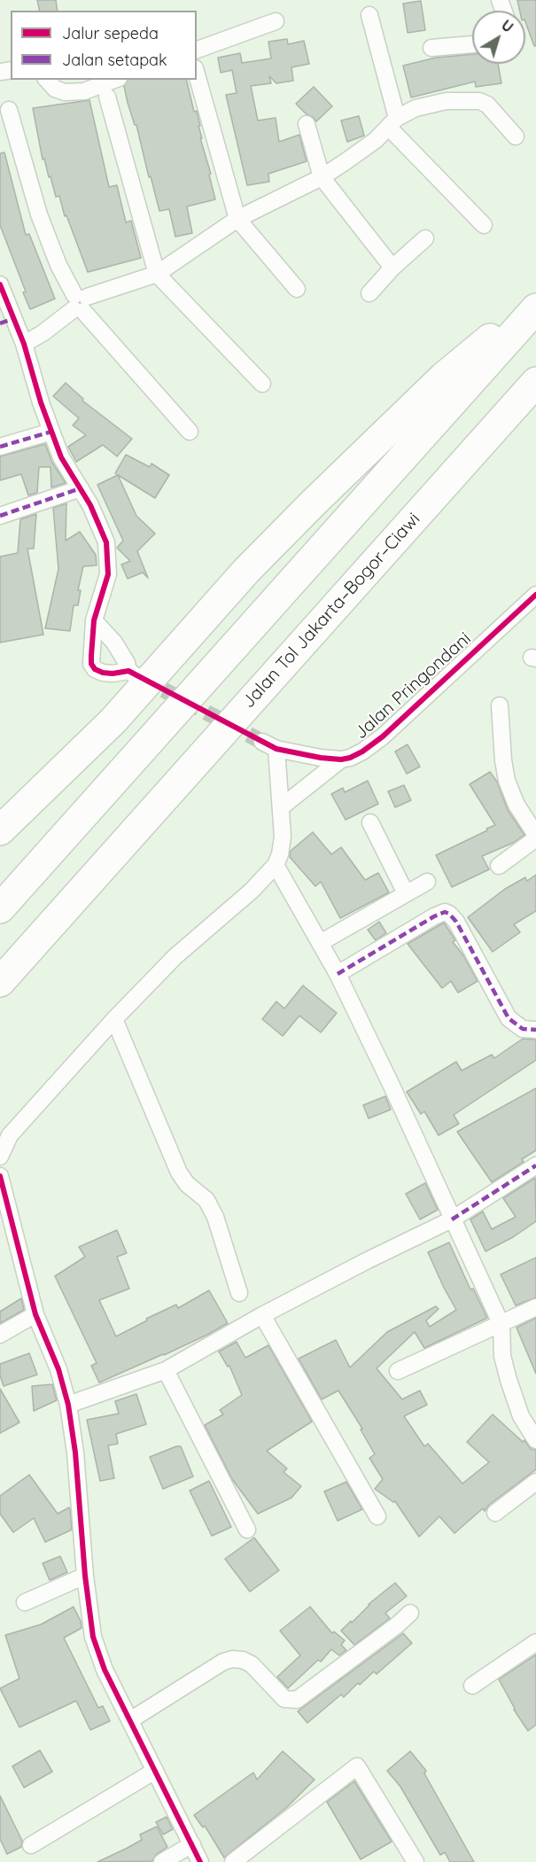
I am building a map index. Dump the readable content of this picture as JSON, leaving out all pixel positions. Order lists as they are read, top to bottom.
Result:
{
  "streets": {
    "highway": ["Jalan Tol Jakarta–Bogor–Ciawi"],
    "street": ["Jalan Pringondani"]
  },
  "legend": ["Jalur sepeda", "Jalan setapak"],
  "north": "top right"
}
